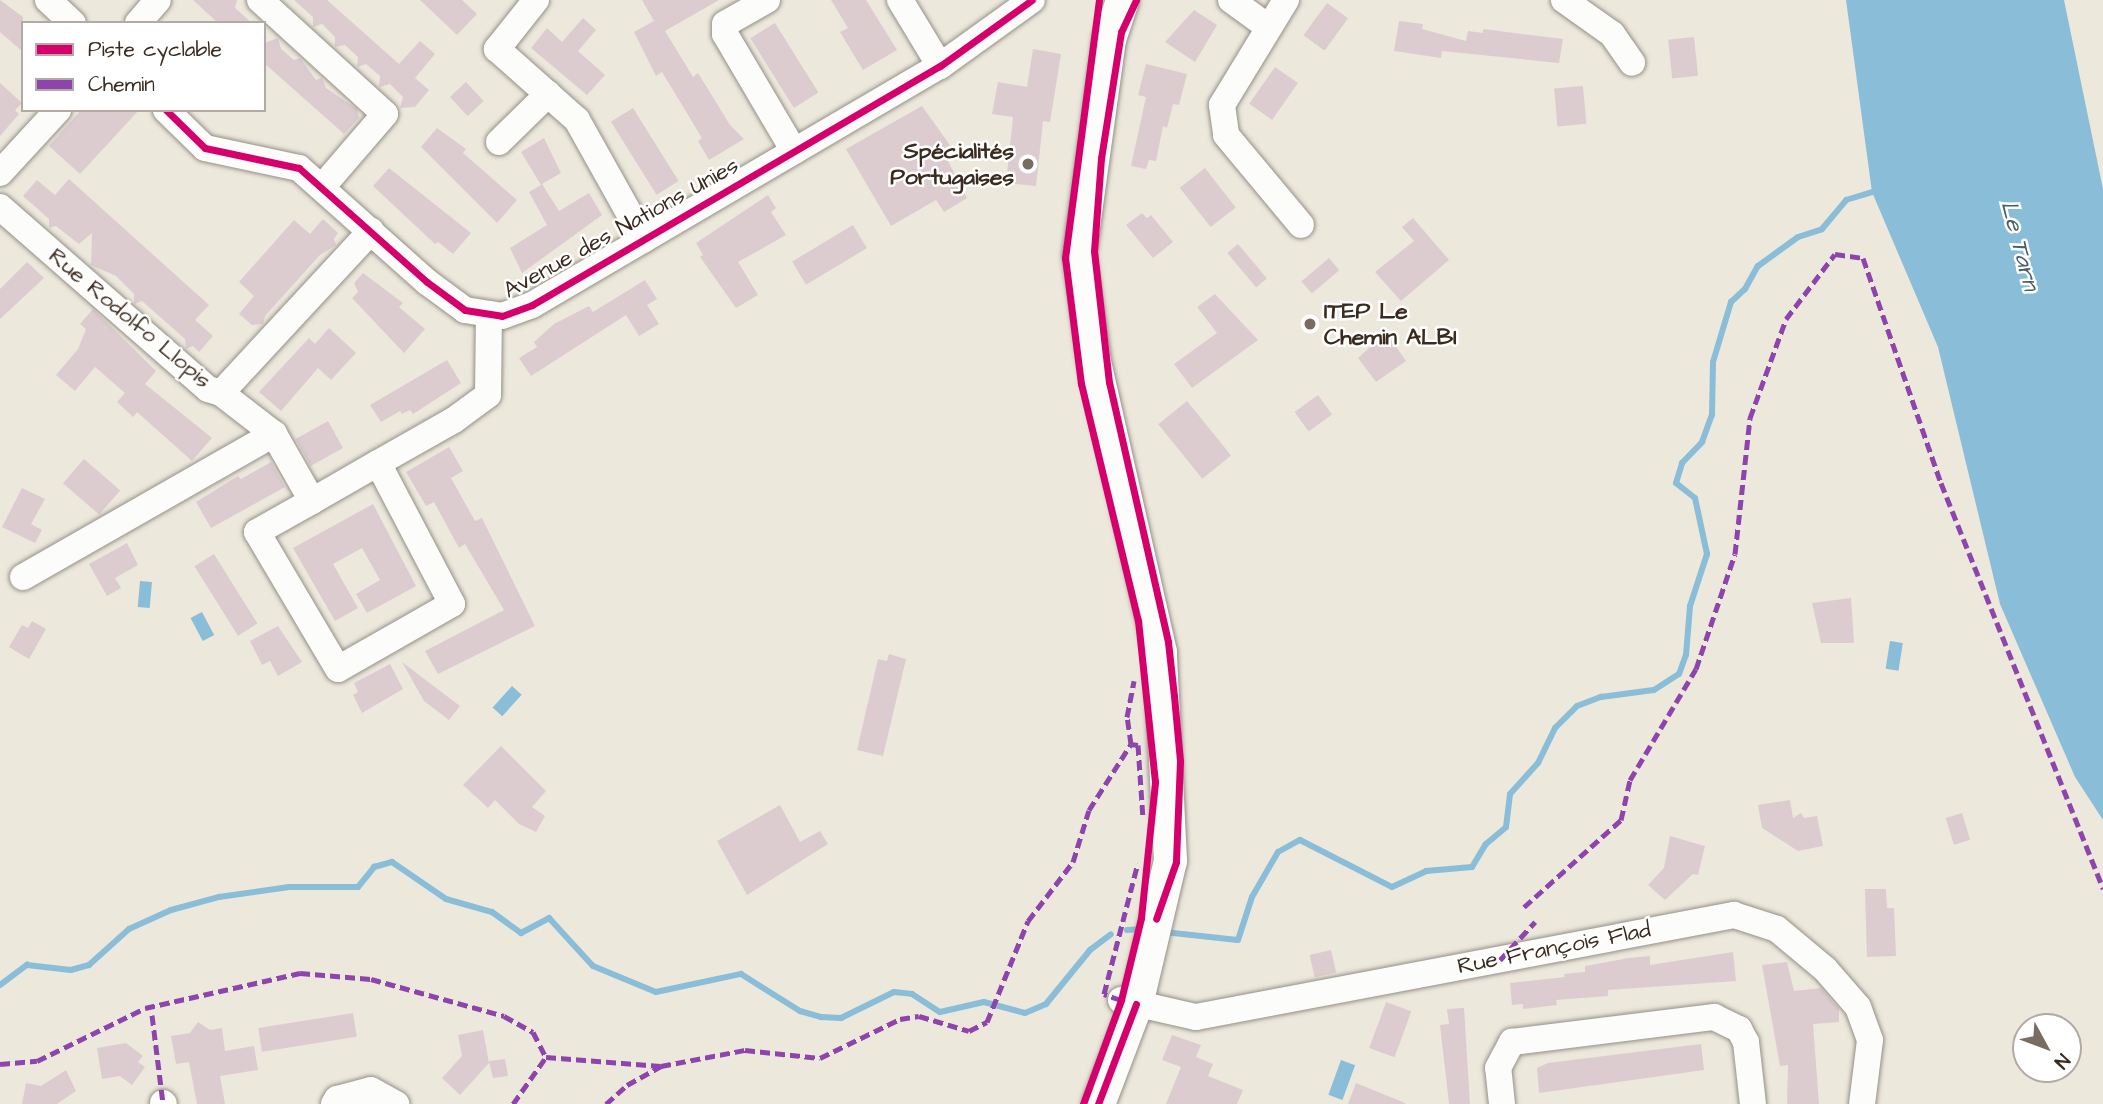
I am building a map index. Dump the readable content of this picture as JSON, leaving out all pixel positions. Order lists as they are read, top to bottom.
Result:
{
  "streets": {
    "street": ["Avenue des Nations Unies", "Rue Rodolfo Llopis", "Rue François Flad"]
  },
  "crossings": [
    ["Avenue des Nations Unies", "Rue Rodolfo Llopis"]
  ],
  "water": ["Le Tarn"],
  "places": ["Spécialités Portugaises", "ITEP Le Chemin ALBI"],
  "legend": ["Piste cyclable", "Chemin"],
  "north": "bottom right"
}
